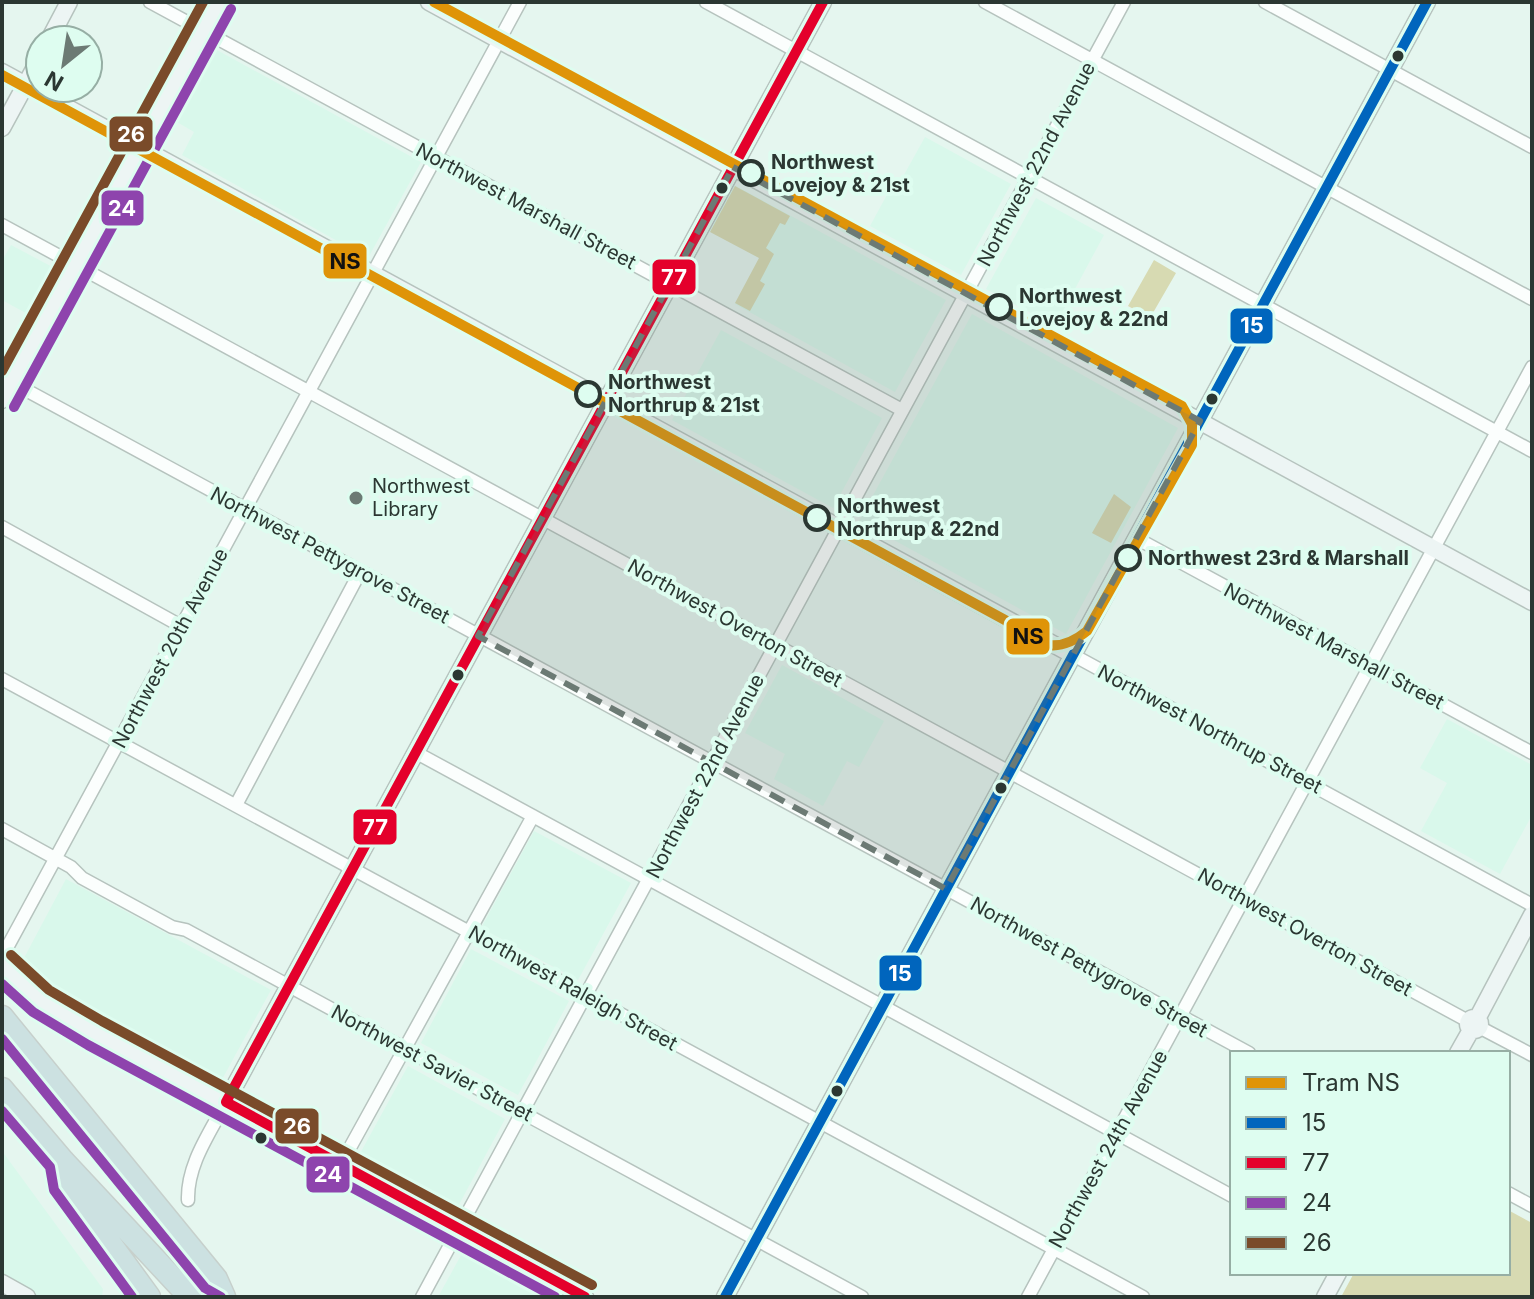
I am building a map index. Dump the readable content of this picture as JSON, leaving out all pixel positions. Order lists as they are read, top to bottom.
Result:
{
  "streets": {
    "street": [
      "Northwest 22nd Avenue",
      "Northwest Marshall Street",
      "Northwest Pettygrove Street",
      "Northwest Overton Street",
      "Northwest 20th Avenue",
      "Northwest Northrup Street",
      "Northwest Raleigh Street",
      "Northwest Savier Street",
      "Northwest 24th Avenue"
    ]
  },
  "crossings": [
    ["Northwest 22nd Avenue", "Northwest Marshall Street"],
    ["Northwest 22nd Avenue", "Northwest Pettygrove Street"],
    ["Northwest 22nd Avenue", "Northwest Overton Street"],
    ["Northwest 22nd Avenue", "Northwest Northrup Street"],
    ["Northwest 22nd Avenue", "Northwest Raleigh Street"],
    ["Northwest 22nd Avenue", "Northwest Savier Street"],
    ["Northwest Marshall Street", "Northwest 20th Avenue"],
    ["Northwest Marshall Street", "Northwest 24th Avenue"],
    ["Northwest Pettygrove Street", "Northwest 20th Avenue"],
    ["Northwest Pettygrove Street", "Northwest 24th Avenue"],
    ["Northwest Overton Street", "Northwest 20th Avenue"],
    ["Northwest Overton Street", "Northwest 24th Avenue"],
    ["Northwest 20th Avenue", "Northwest Northrup Street"],
    ["Northwest 20th Avenue", "Northwest Raleigh Street"],
    ["Northwest 20th Avenue", "Northwest Savier Street"],
    ["Northwest Northrup Street", "Northwest 24th Avenue"],
    ["Northwest Raleigh Street", "Northwest 24th Avenue"]
  ],
  "places": [
    "Northwest Lovejoy & 21st",
    "Northwest Lovejoy & 22nd",
    "Northwest Northrup & 21st",
    "Northwest Library",
    "Northwest Northrup & 22nd",
    "Northwest 23rd & Marshall"
  ],
  "lines": [
    "tram line NS",
    "transit line 15",
    "transit line 77",
    "transit line 26",
    "transit line 24"
  ],
  "legend": [
    "Tram NS",
    "15",
    "77",
    "24",
    "26"
  ],
  "north": "bottom left"
}
